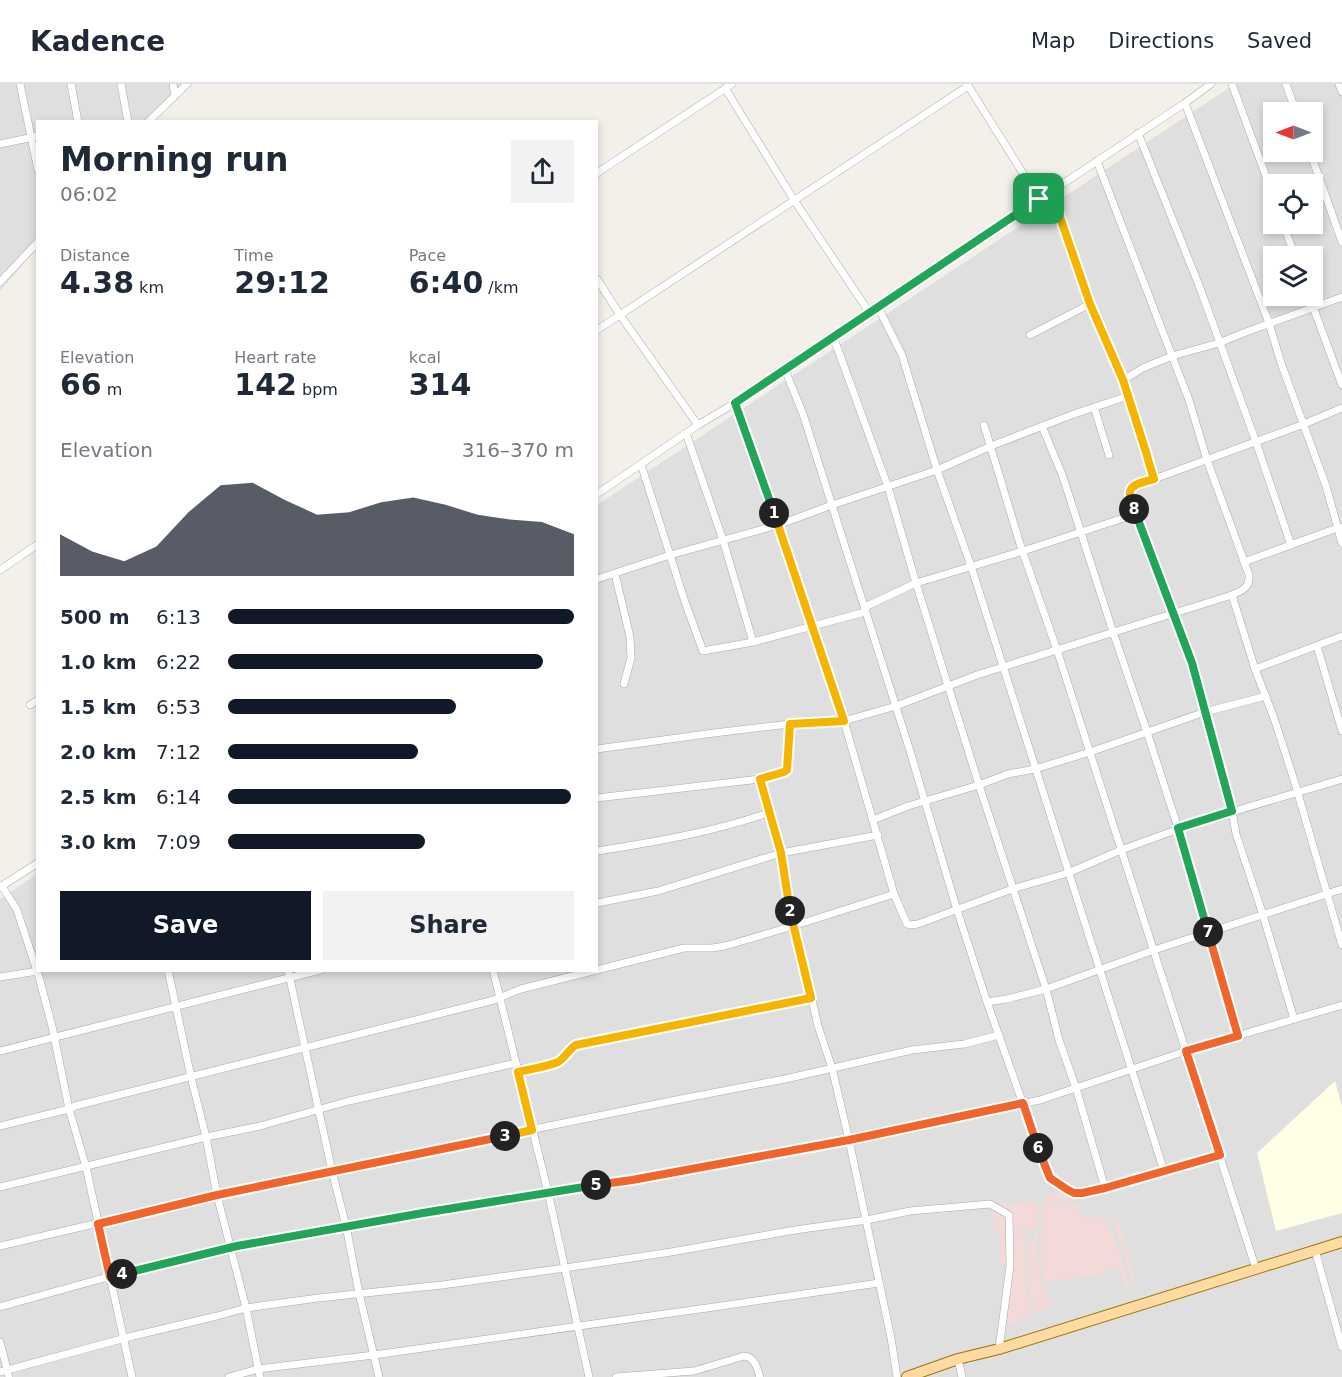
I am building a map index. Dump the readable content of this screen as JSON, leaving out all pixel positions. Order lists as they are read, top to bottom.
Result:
{
  "north": "left",
  "page": {
    "header": "Kadence",
    "nav": ["Map", "Directions", "Saved"],
    "heading": ["Morning run", "06:02"],
    "stats": [
      ["Distance", "4.38 km"],
      ["Time", "29:12"],
      ["Pace", "6:40 /km"],
      ["Elevation", "66 m"],
      ["Heart rate", "142 bpm"],
      ["kcal", "314"]
    ],
    "chart": ["Elevation", "316–370 m"],
    "pins": [
      "8",
      "1",
      "2",
      "7",
      "3",
      "6",
      "5",
      "4"
    ],
    "list": [
      {
        "name": "500 m",
        "note": "6:13"
      },
      {
        "name": "1.0 km",
        "note": "6:22"
      },
      {
        "name": "1.5 km",
        "note": "6:53"
      },
      {
        "name": "2.0 km",
        "note": "7:12"
      },
      {
        "name": "2.5 km",
        "note": "6:14"
      },
      {
        "name": "3.0 km",
        "note": "7:09"
      }
    ],
    "buttons": ["Save", "Share"]
  }
}
